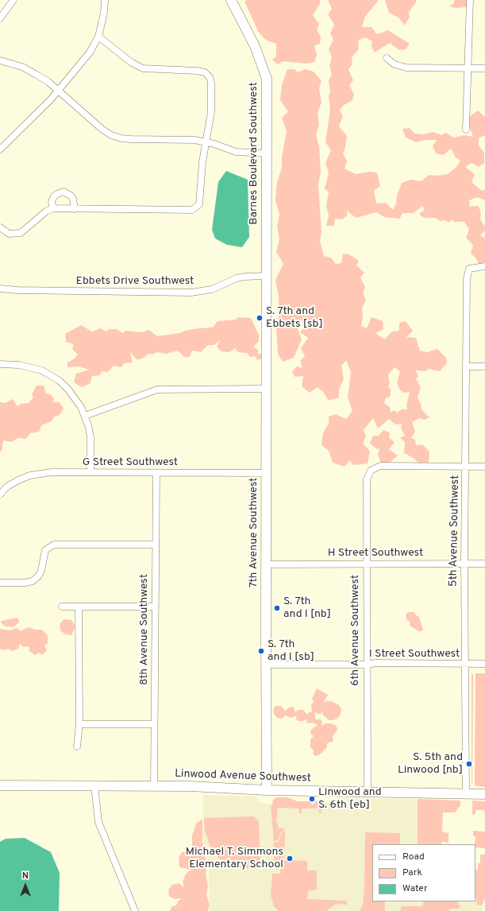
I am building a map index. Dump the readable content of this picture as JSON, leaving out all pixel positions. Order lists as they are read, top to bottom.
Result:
{
  "streets": {
    "street": [
      "Barnes Boulevard Southwest",
      "Ebbets Drive Southwest",
      "G Street Southwest",
      "5th Avenue Southwest",
      "7th Avenue Southwest",
      "H Street Southwest",
      "8th Avenue Southwest",
      "6th Avenue Southwest",
      "I Street Southwest",
      "Linwood Avenue Southwest"
    ]
  },
  "crossings": [
    ["Barnes Boulevard Southwest", "Ebbets Drive Southwest"],
    ["Barnes Boulevard Southwest", "7th Avenue Southwest"],
    ["Ebbets Drive Southwest", "7th Avenue Southwest"],
    ["G Street Southwest", "7th Avenue Southwest"],
    ["G Street Southwest", "8th Avenue Southwest"],
    ["5th Avenue Southwest", "H Street Southwest"],
    ["5th Avenue Southwest", "6th Avenue Southwest"],
    ["5th Avenue Southwest", "I Street Southwest"],
    ["5th Avenue Southwest", "Linwood Avenue Southwest"],
    ["7th Avenue Southwest", "H Street Southwest"],
    ["7th Avenue Southwest", "I Street Southwest"],
    ["7th Avenue Southwest", "Linwood Avenue Southwest"],
    ["H Street Southwest", "6th Avenue Southwest"],
    ["8th Avenue Southwest", "Linwood Avenue Southwest"],
    ["6th Avenue Southwest", "I Street Southwest"],
    ["6th Avenue Southwest", "Linwood Avenue Southwest"]
  ],
  "places": [
    "S. 7th and Ebbets [sb]",
    "S. 7th and I [nb]",
    "S. 7th and I [sb]",
    "S. 5th and Linwood [nb]",
    "Linwood and S. 6th [eb]",
    "Michael T. Simmons Elementary School"
  ],
  "legend": ["Road", "Park", "Water"],
  "north": "top"
}
